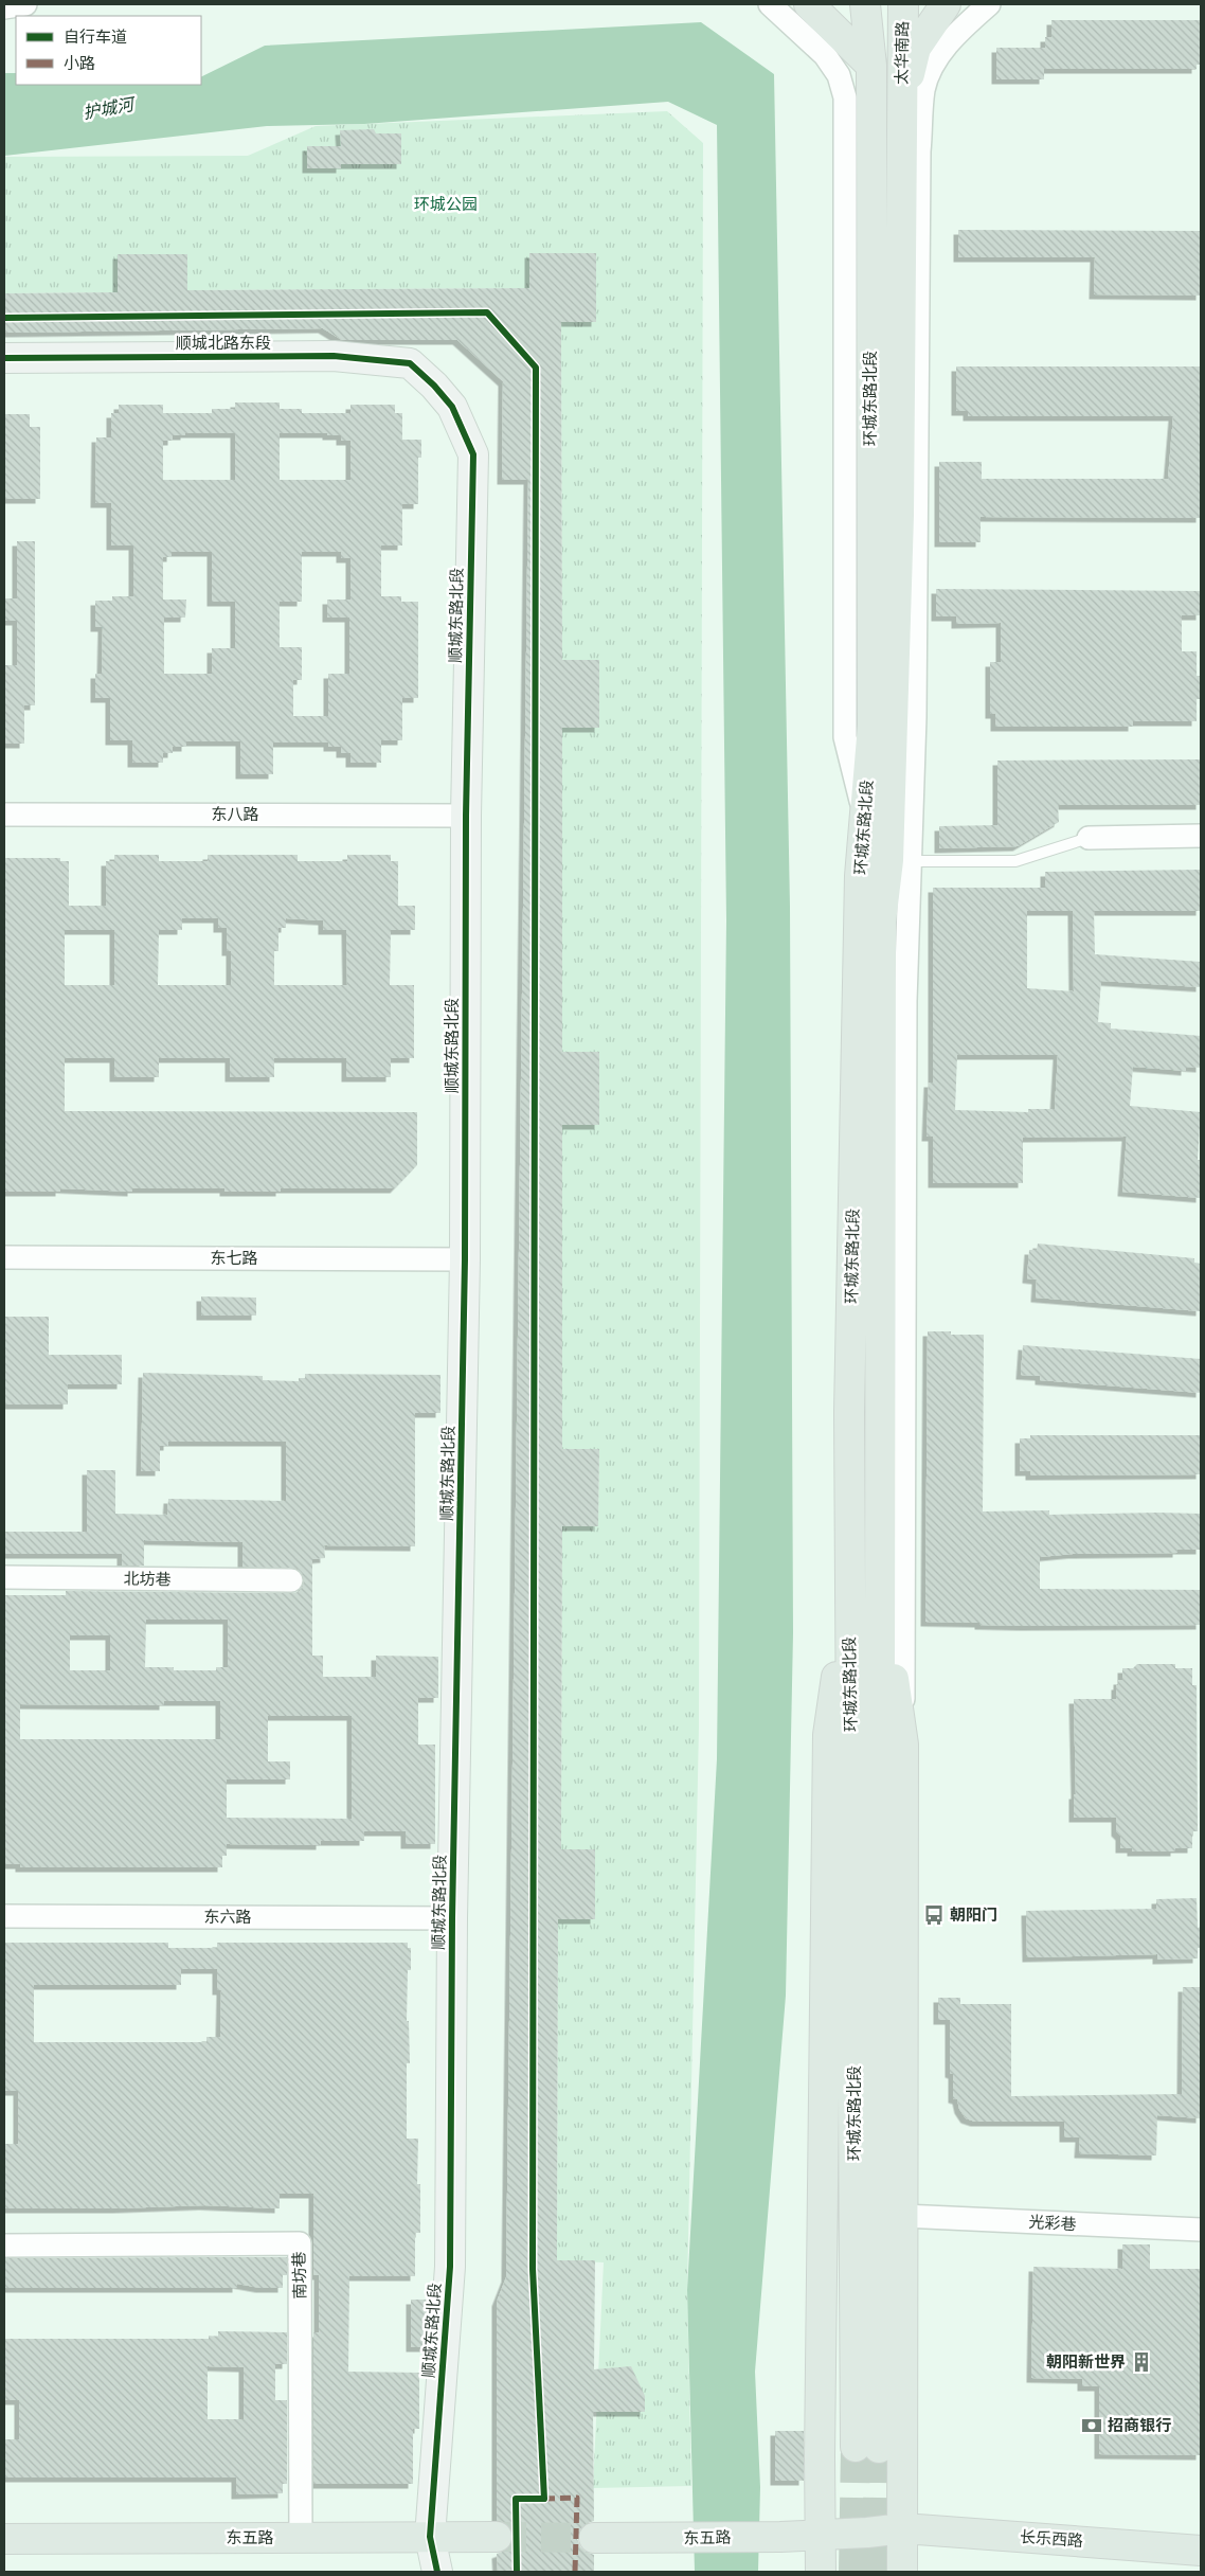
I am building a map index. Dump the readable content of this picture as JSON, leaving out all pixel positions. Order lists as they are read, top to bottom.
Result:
{
  "streets": {
    "main road": [
      "太华南路",
      "环城东路北段",
      "东五路",
      "长乐西路"
    ],
    "street": [
      "顺城北路东段",
      "顺城东路北段",
      "东八路",
      "东七路",
      "北坊巷",
      "东六路",
      "光彩巷",
      "南坊巷"
    ]
  },
  "crossings": [
    ["太华南路", "环城东路北段"],
    ["顺城北路东段", "顺城东路北段"],
    ["顺城东路北段", "东八路"],
    ["顺城东路北段", "东七路"],
    ["顺城东路北段", "东六路"],
    ["顺城东路北段", "东五路"],
    ["南坊巷", "东五路"],
    ["东五路", "长乐西路"]
  ],
  "water": ["护城河"],
  "parks": ["环城公园"],
  "places": {
    "bus stop": ["朝阳门"],
    "building": ["朝阳新世界"],
    "bank": ["招商银行"]
  },
  "legend": ["自行车道", "小路"]
}
